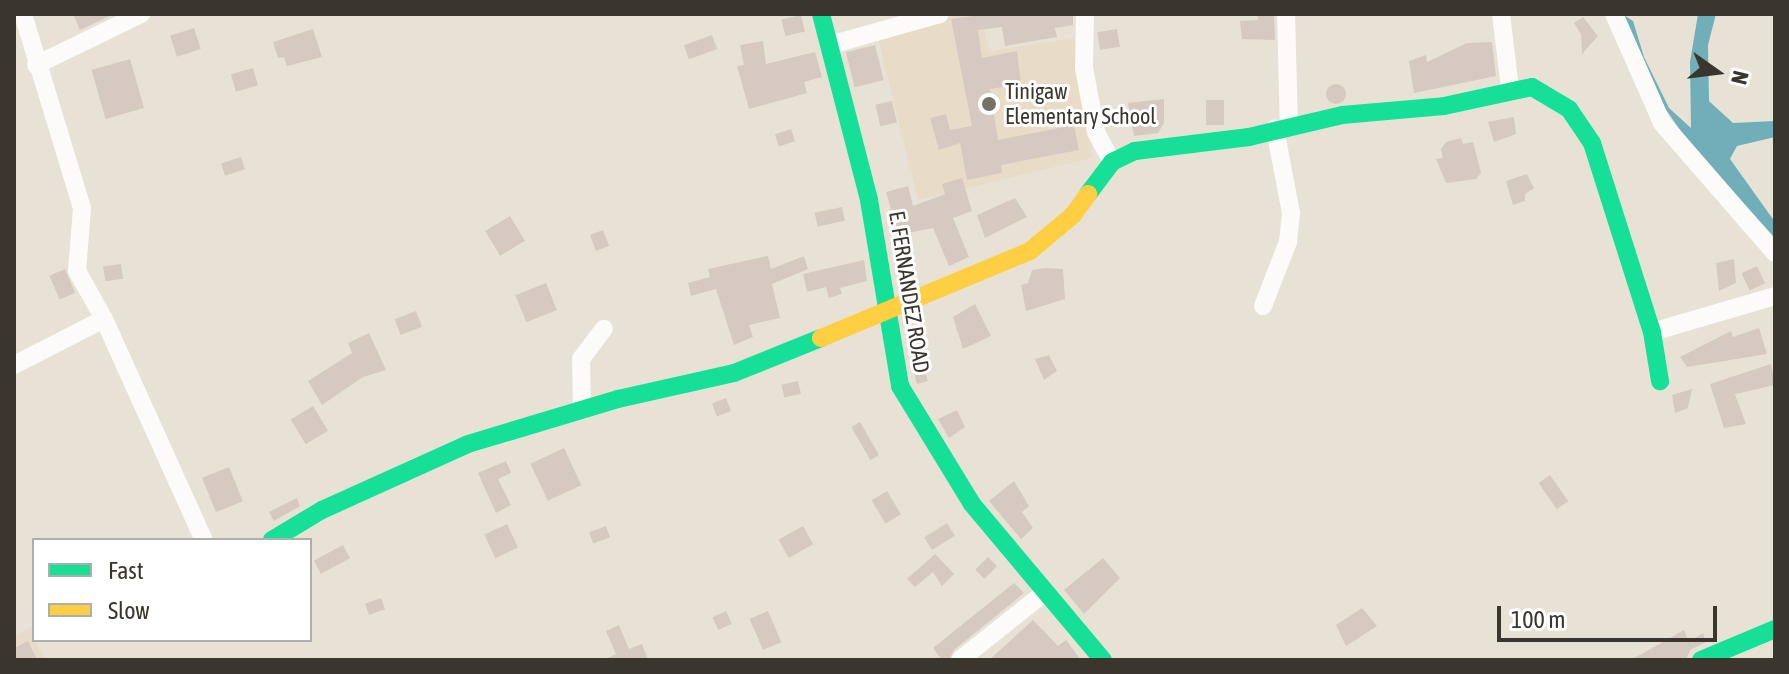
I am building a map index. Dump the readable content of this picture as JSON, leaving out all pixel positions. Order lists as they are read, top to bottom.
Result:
{
  "streets": {
    "street": ["E. FERNANDEZ ROAD"]
  },
  "places": ["Tinigaw Elementary School"],
  "legend": ["Fast", "Slow"],
  "scale_bar": "100 m",
  "north": "right"
}
